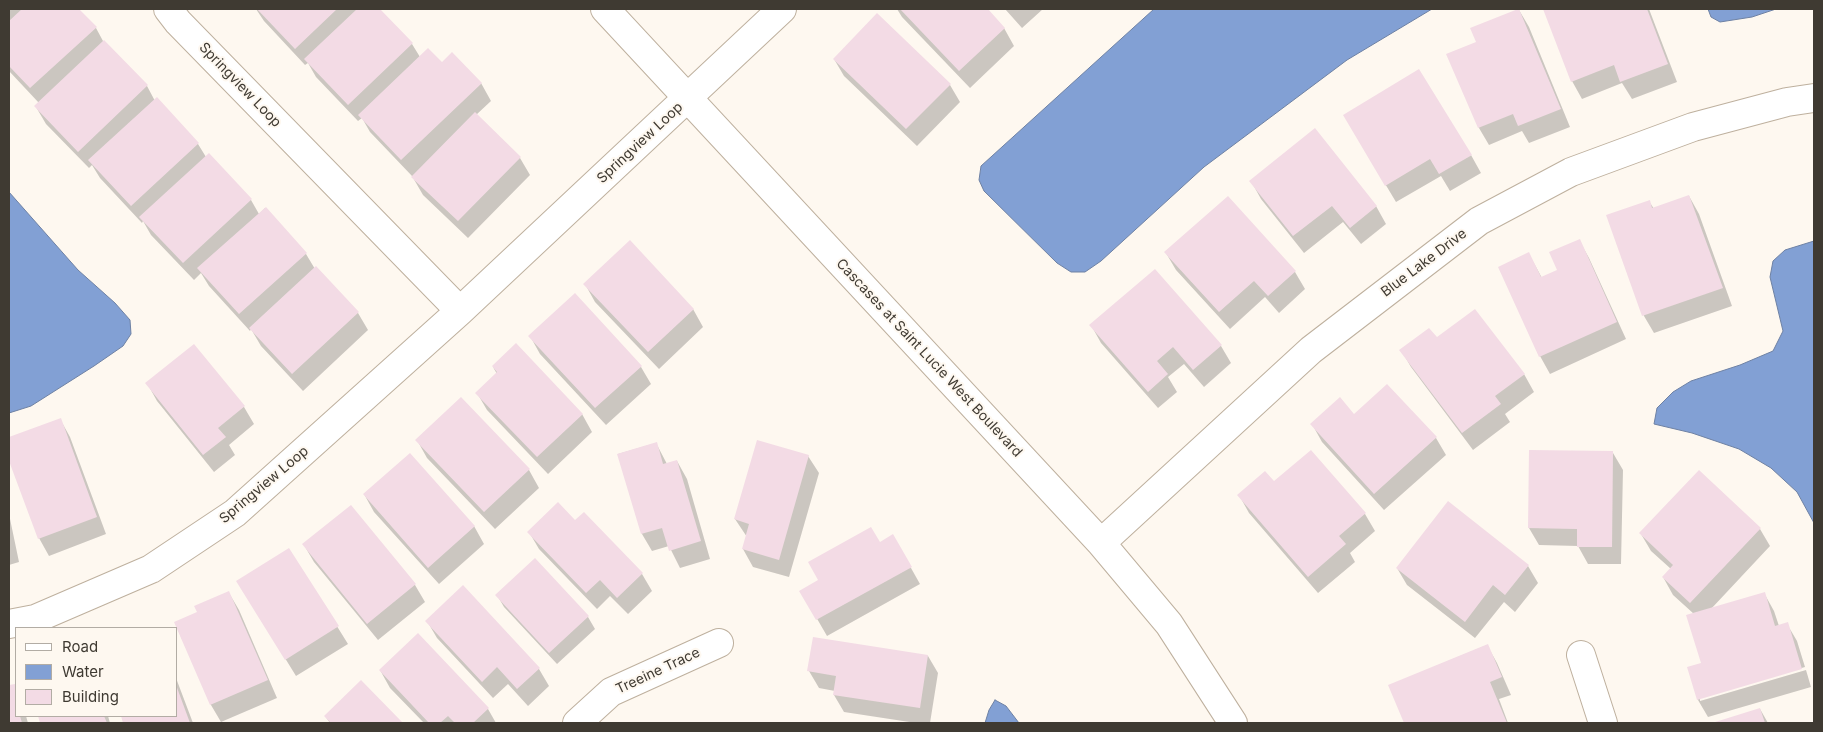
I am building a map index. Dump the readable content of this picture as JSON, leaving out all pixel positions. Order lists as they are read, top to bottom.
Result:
{
  "streets": {
    "street": [
      "Springview Loop",
      "Blue Lake Drive",
      "Cascases at Saint Lucie West Boulevard",
      "Treeine Trace"
    ]
  },
  "crossings": [
    ["Springview Loop", "Cascases at Saint Lucie West Boulevard"],
    ["Blue Lake Drive", "Cascases at Saint Lucie West Boulevard"]
  ],
  "legend": ["Road", "Water", "Building"]
}
